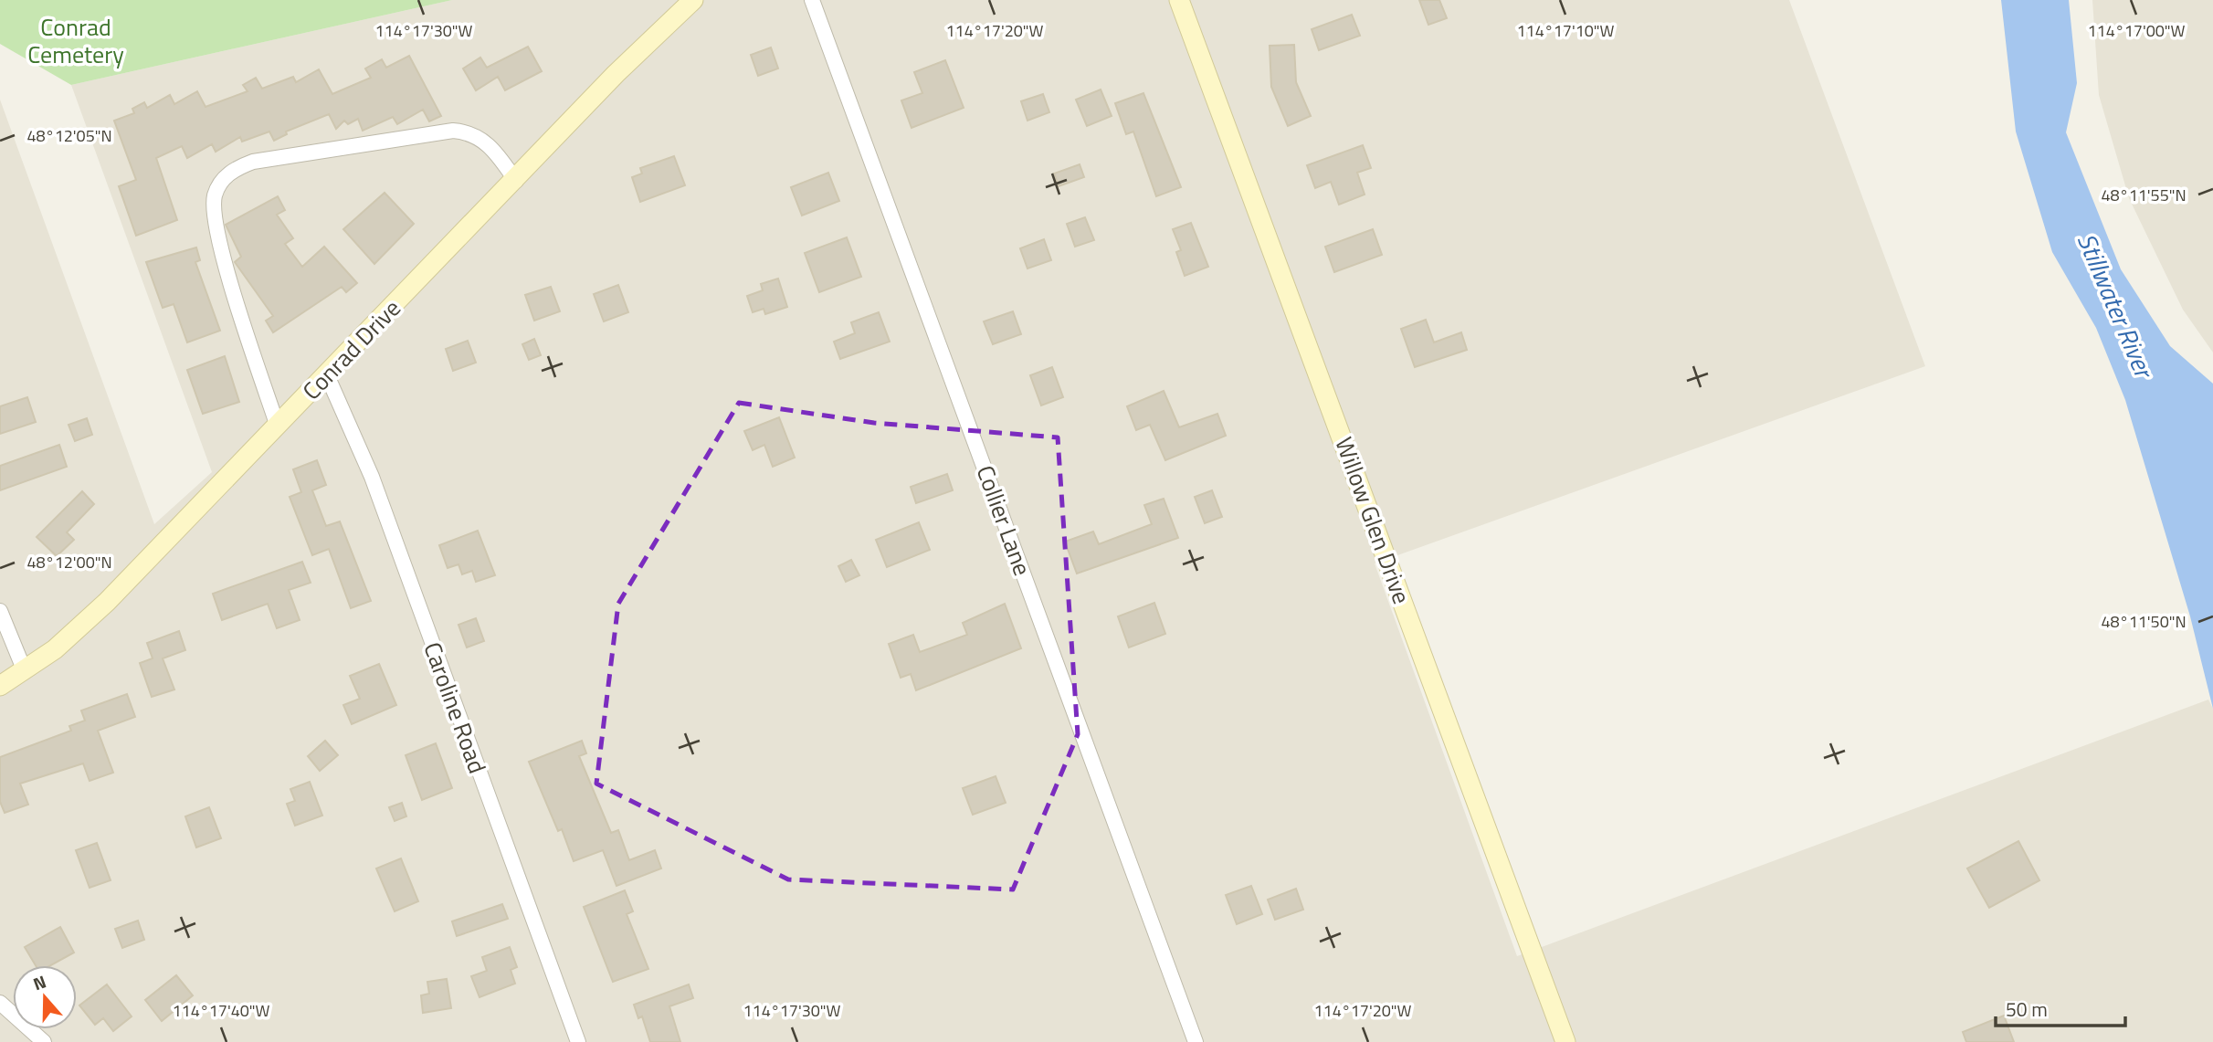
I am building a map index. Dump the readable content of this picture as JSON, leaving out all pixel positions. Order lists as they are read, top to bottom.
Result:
{
  "streets": {
    "main road": ["Conrad Drive", "Willow Glen Drive"],
    "street": ["Collier Lane", "Caroline Road"]
  },
  "crossings": [
    ["Conrad Drive", "Caroline Road"]
  ],
  "water": ["Stillwater River"],
  "parks": ["Conrad Cemetery"],
  "scale_bar": "50 m",
  "north": "top",
  "coordinates": [
    "114°17'10\"W",
    "114°17'30\"W",
    "114°17'20\"W",
    "114°17'00\"W",
    "48°12'05\"N",
    "48°11'55\"N",
    "48°12'00\"N",
    "48°11'50\"N",
    "114°17'40\"W"
  ]
}
